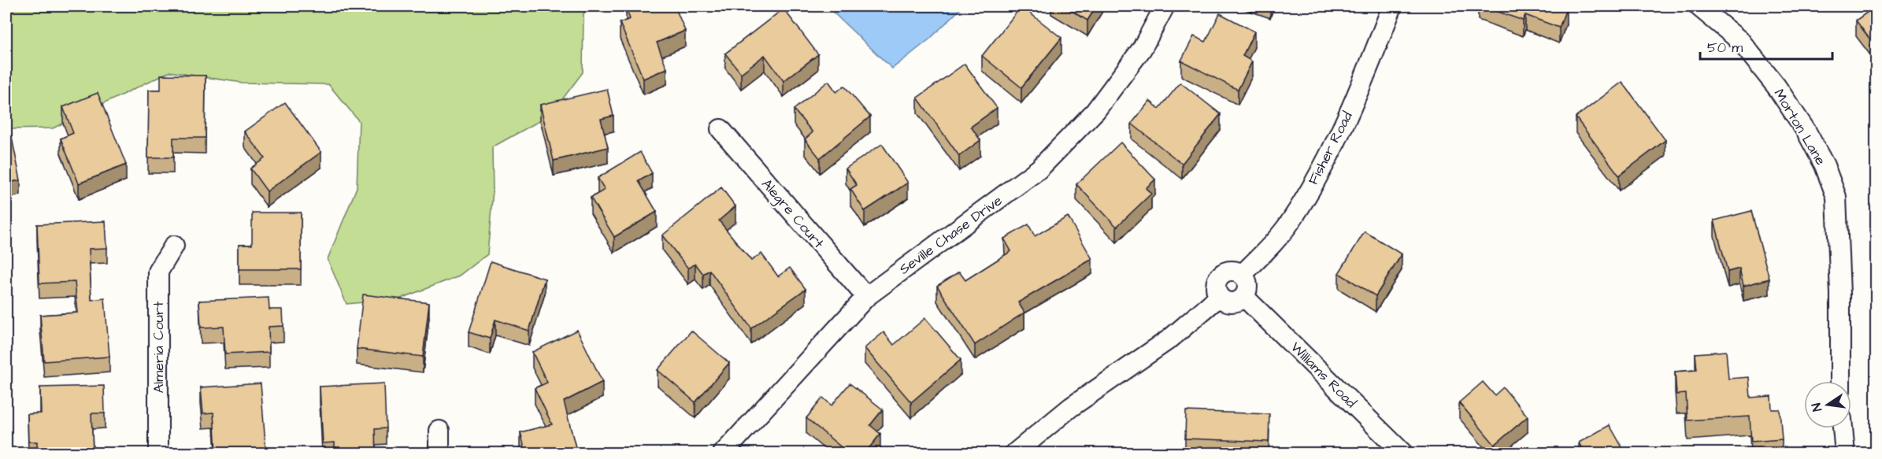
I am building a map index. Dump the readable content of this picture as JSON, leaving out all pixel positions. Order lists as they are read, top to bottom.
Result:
{
  "streets": {
    "street": [
      "Morton Lane",
      "Fisher Road",
      "Alegre Court",
      "Seville Chase Drive",
      "Almeria Court",
      "Williams Road"
    ]
  },
  "crossings": [
    ["Fisher Road", "Williams Road"],
    ["Alegre Court", "Seville Chase Drive"]
  ],
  "scale_bar": "50 m",
  "north": "left"
}
